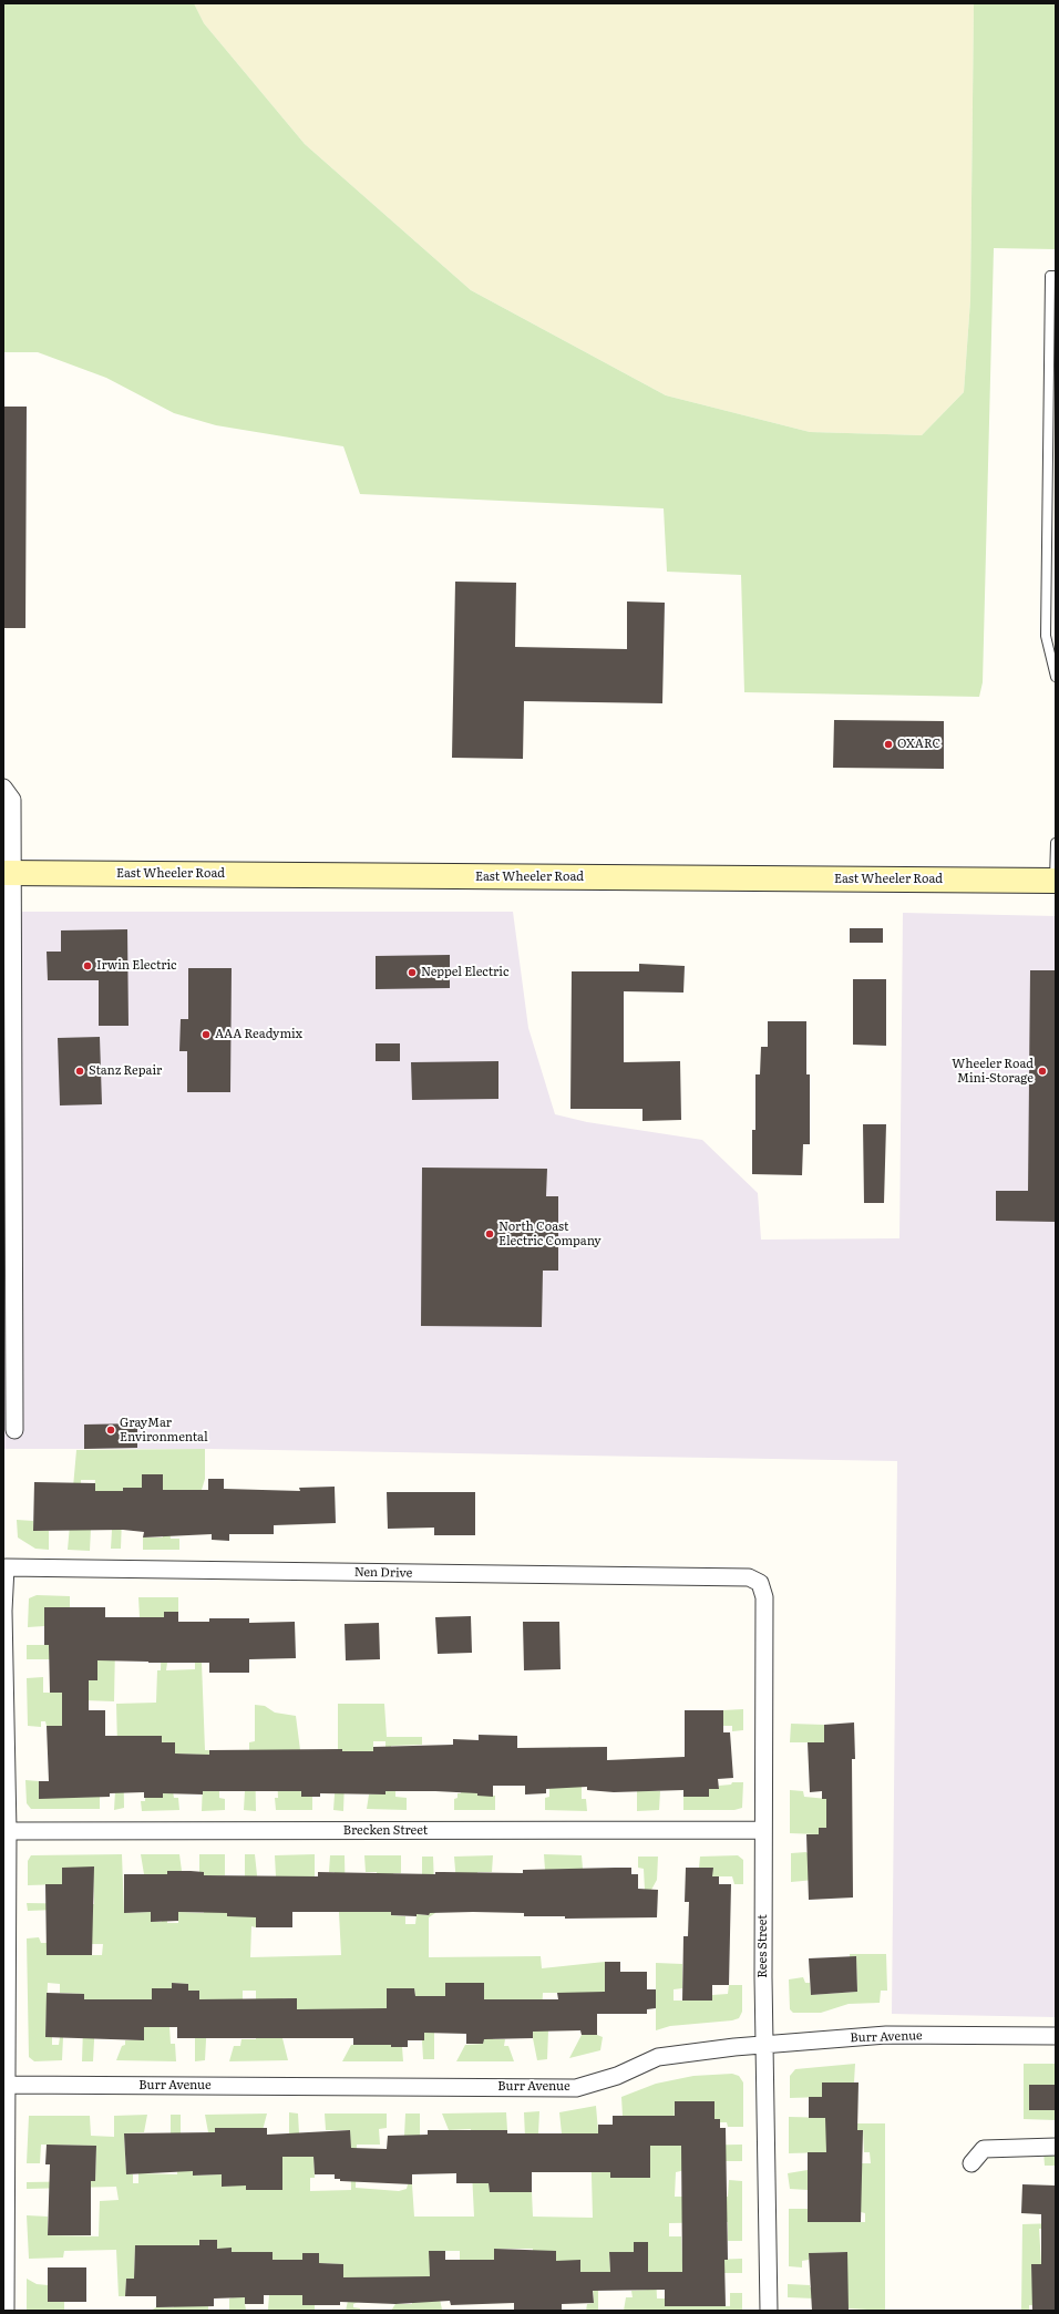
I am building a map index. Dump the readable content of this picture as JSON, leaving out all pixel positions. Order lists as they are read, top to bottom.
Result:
{
  "streets": {
    "main road": ["East Wheeler Road"],
    "street": [
      "Nen Drive",
      "Brecken Street",
      "Rees Street",
      "Burr Avenue"
    ]
  },
  "crossings": [
    ["Nen Drive", "Brecken Street"],
    ["Nen Drive", "Rees Street"],
    ["Brecken Street", "Rees Street"],
    ["Rees Street", "Burr Avenue"]
  ],
  "places": [
    "OXARC",
    "Irwin Electric",
    "Neppel Electric",
    "AAA Readymix",
    "Stanz Repair",
    "Wheeler Road Mini-Storage",
    "North Coast Electric Company",
    "GrayMar Environmental"
  ]
}
